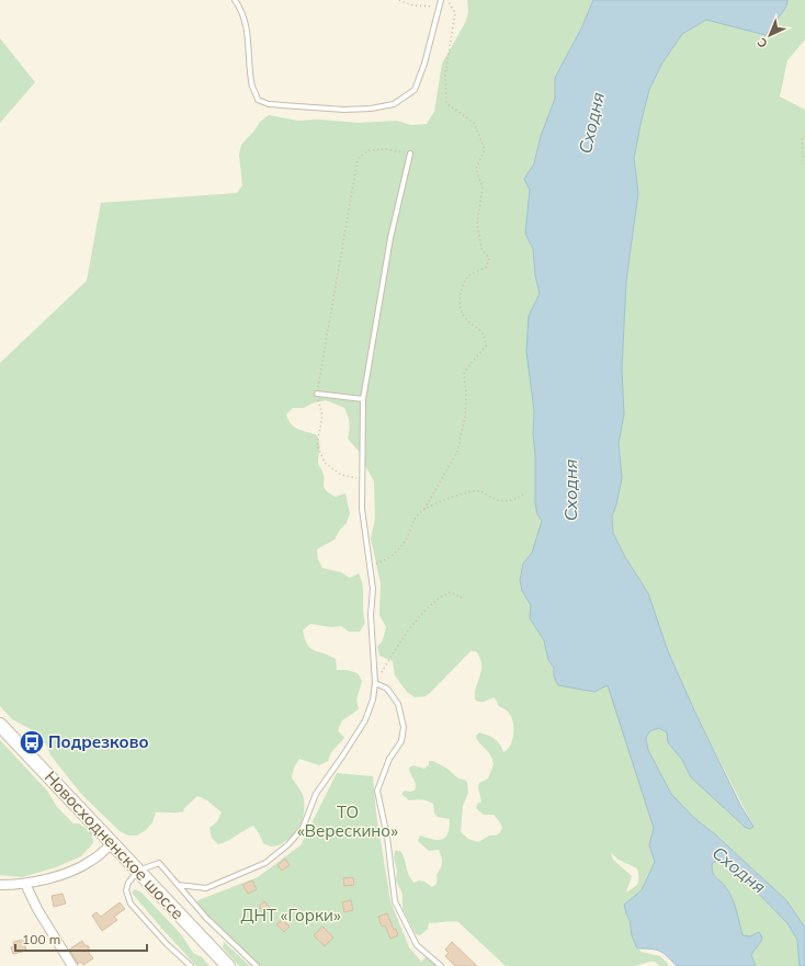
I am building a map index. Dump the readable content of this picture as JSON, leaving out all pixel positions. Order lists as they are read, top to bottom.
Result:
{
  "streets": {
    "main road": ["Новосходненское шоссе"]
  },
  "water": ["Сходня"],
  "parks": ["ТО «Верескино»", "ДНТ «Горки»"],
  "places": {
    "bus stop": ["Подрезково"]
  },
  "scale_bar": "100 m",
  "north": "bottom left"
}
